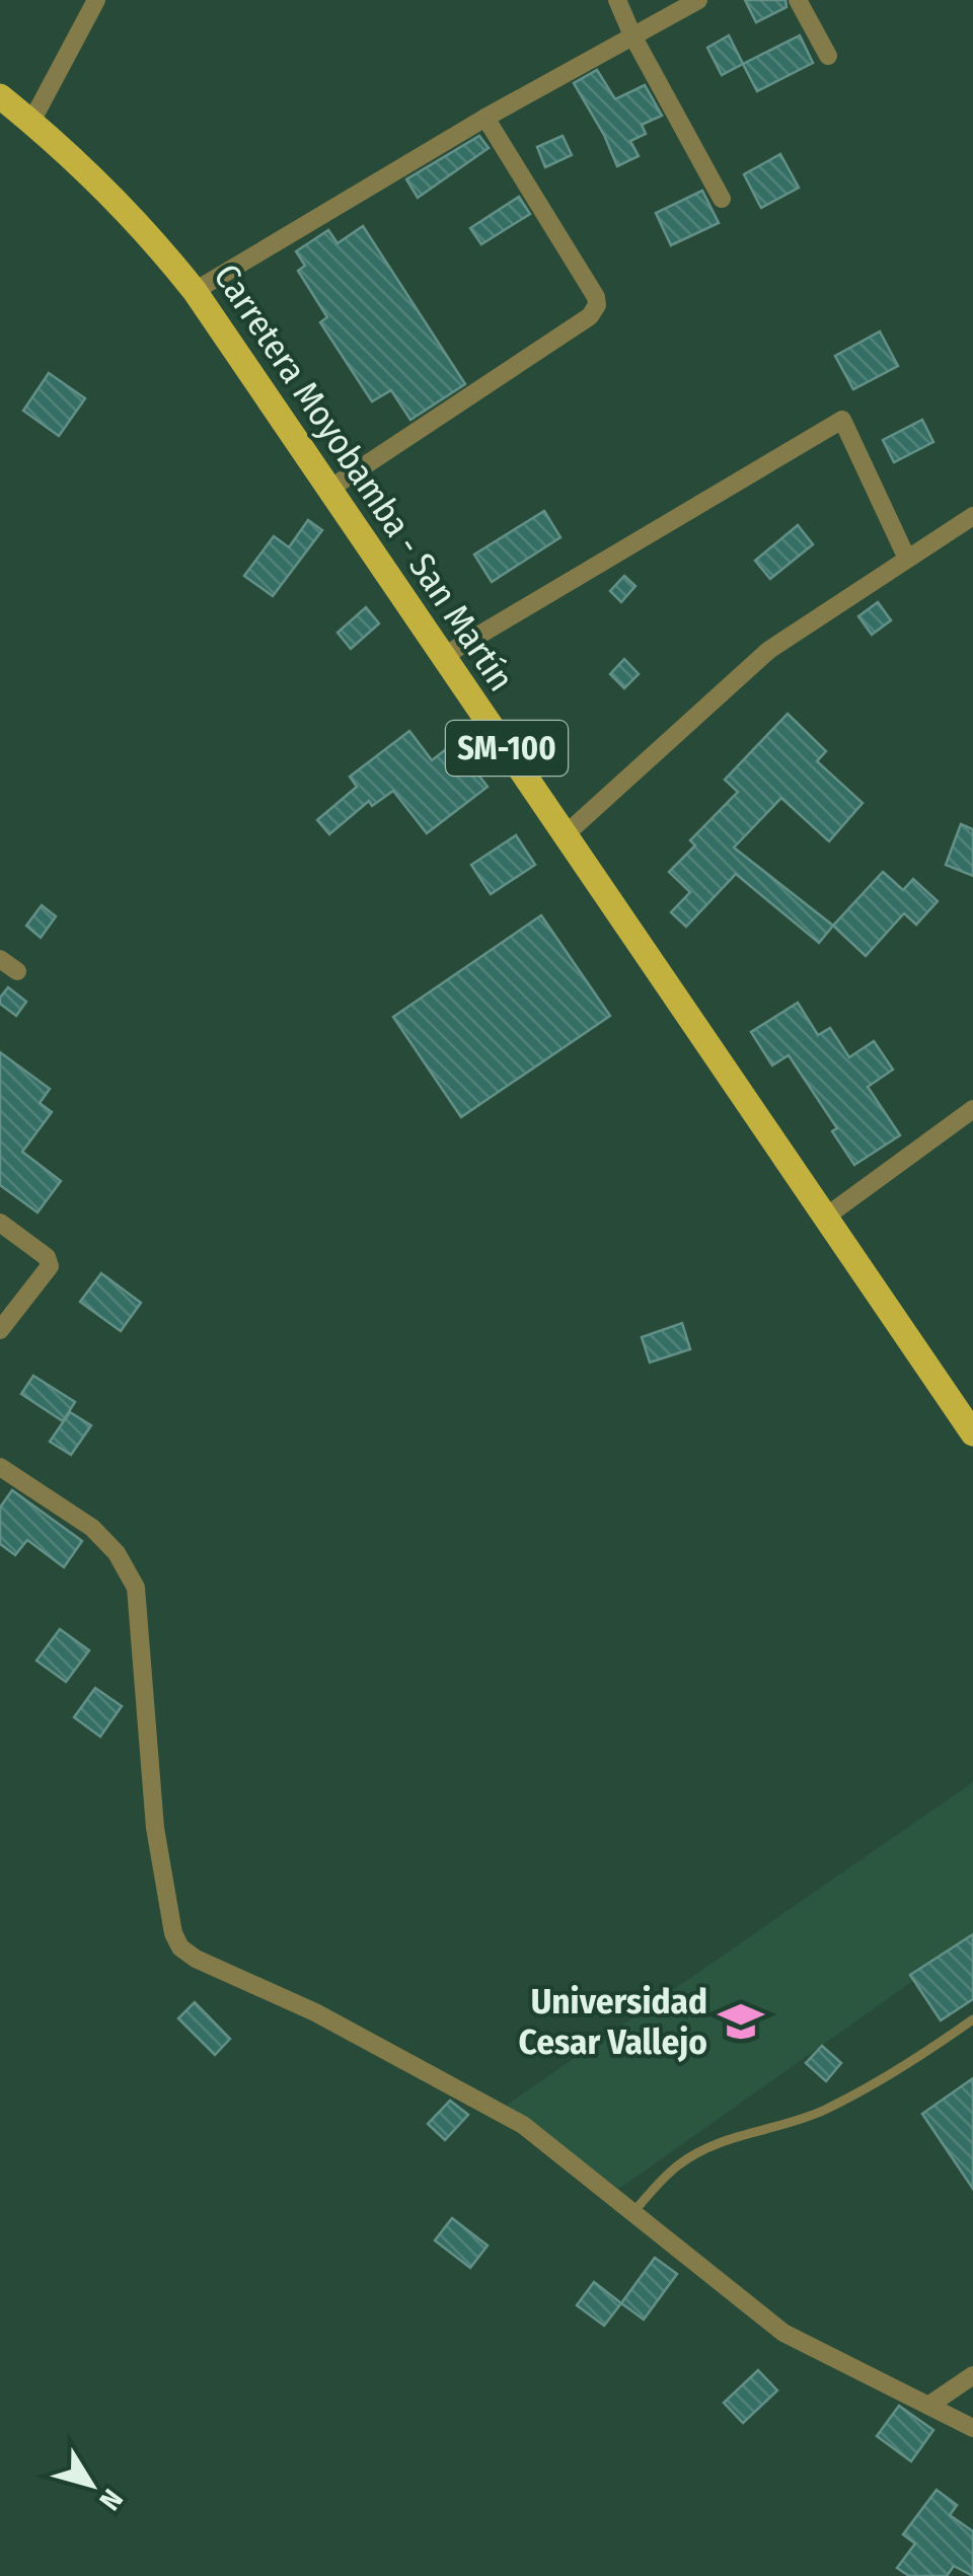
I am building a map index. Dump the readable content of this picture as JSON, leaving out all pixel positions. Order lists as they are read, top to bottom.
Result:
{
  "streets": {
    "main road": ["Carretera Moyobamba - San Martín", "SM-100"]
  },
  "places": {
    "school or university": ["Universidad Cesar Vallejo"]
  },
  "north": "bottom right"
}
